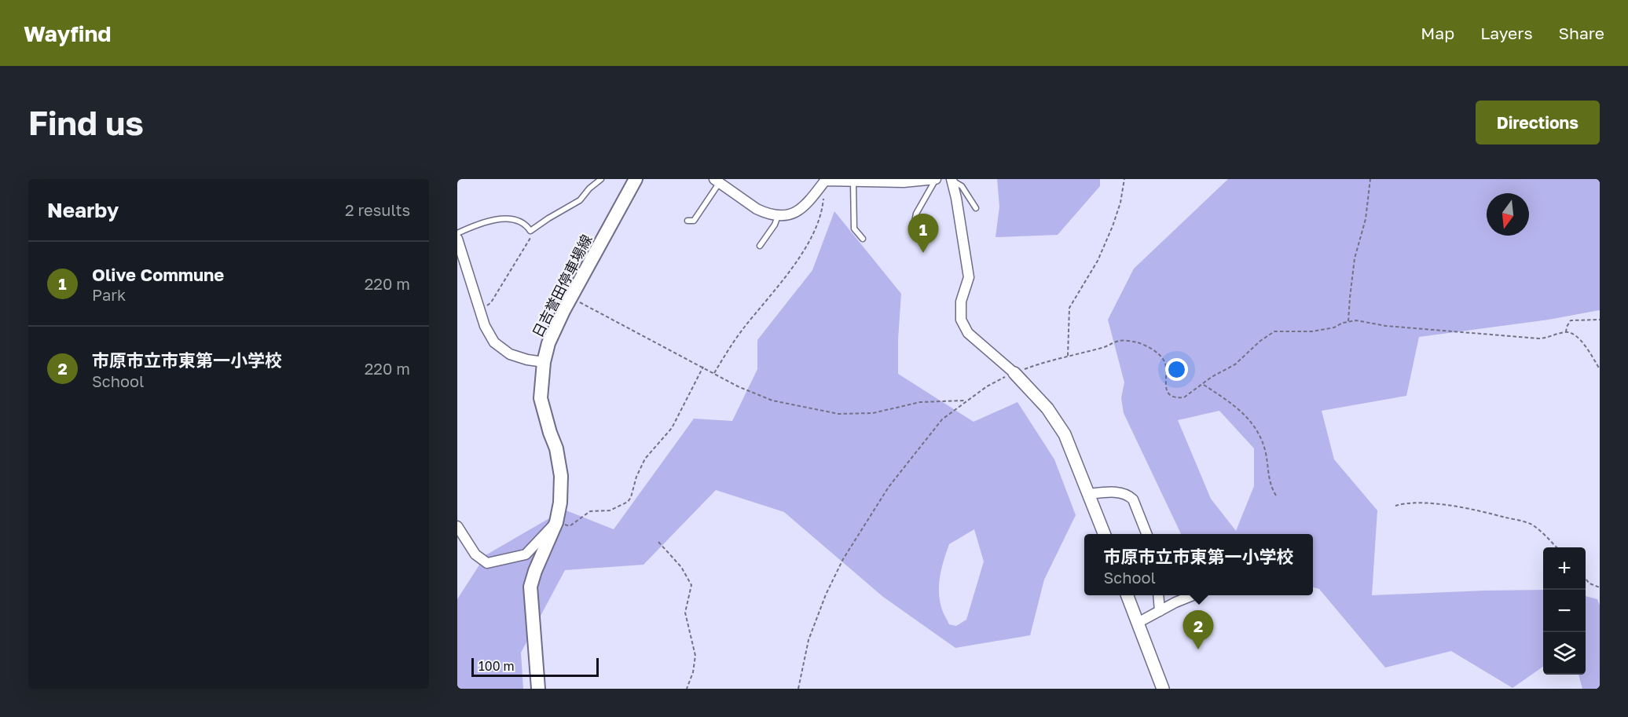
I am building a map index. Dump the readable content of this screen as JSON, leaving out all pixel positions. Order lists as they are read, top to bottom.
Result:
{
  "streets": {
    "main road": ["日吉誉田停車場線"]
  },
  "scale_bar": "100 m",
  "north": "bottom",
  "page": {
    "header": "Wayfind",
    "nav": ["Map", "Layers", "Share"],
    "buttons": "Directions",
    "title": "Find us",
    "heading": ["Nearby", "2 results"],
    "pins": ["1", "2"],
    "list": [
      {
        "mark": "1",
        "name": "Olive Commune",
        "note": "Park",
        "value": "220 m"
      },
      {
        "mark": "2",
        "name": "市原市立市東第一小学校",
        "note": "School",
        "value": "220 m"
      }
    ],
    "popup": ["市原市立市東第一小学校", "School"],
    "map_buttons": ["+", "−"],
    "scale": "100 m"
  }
}
